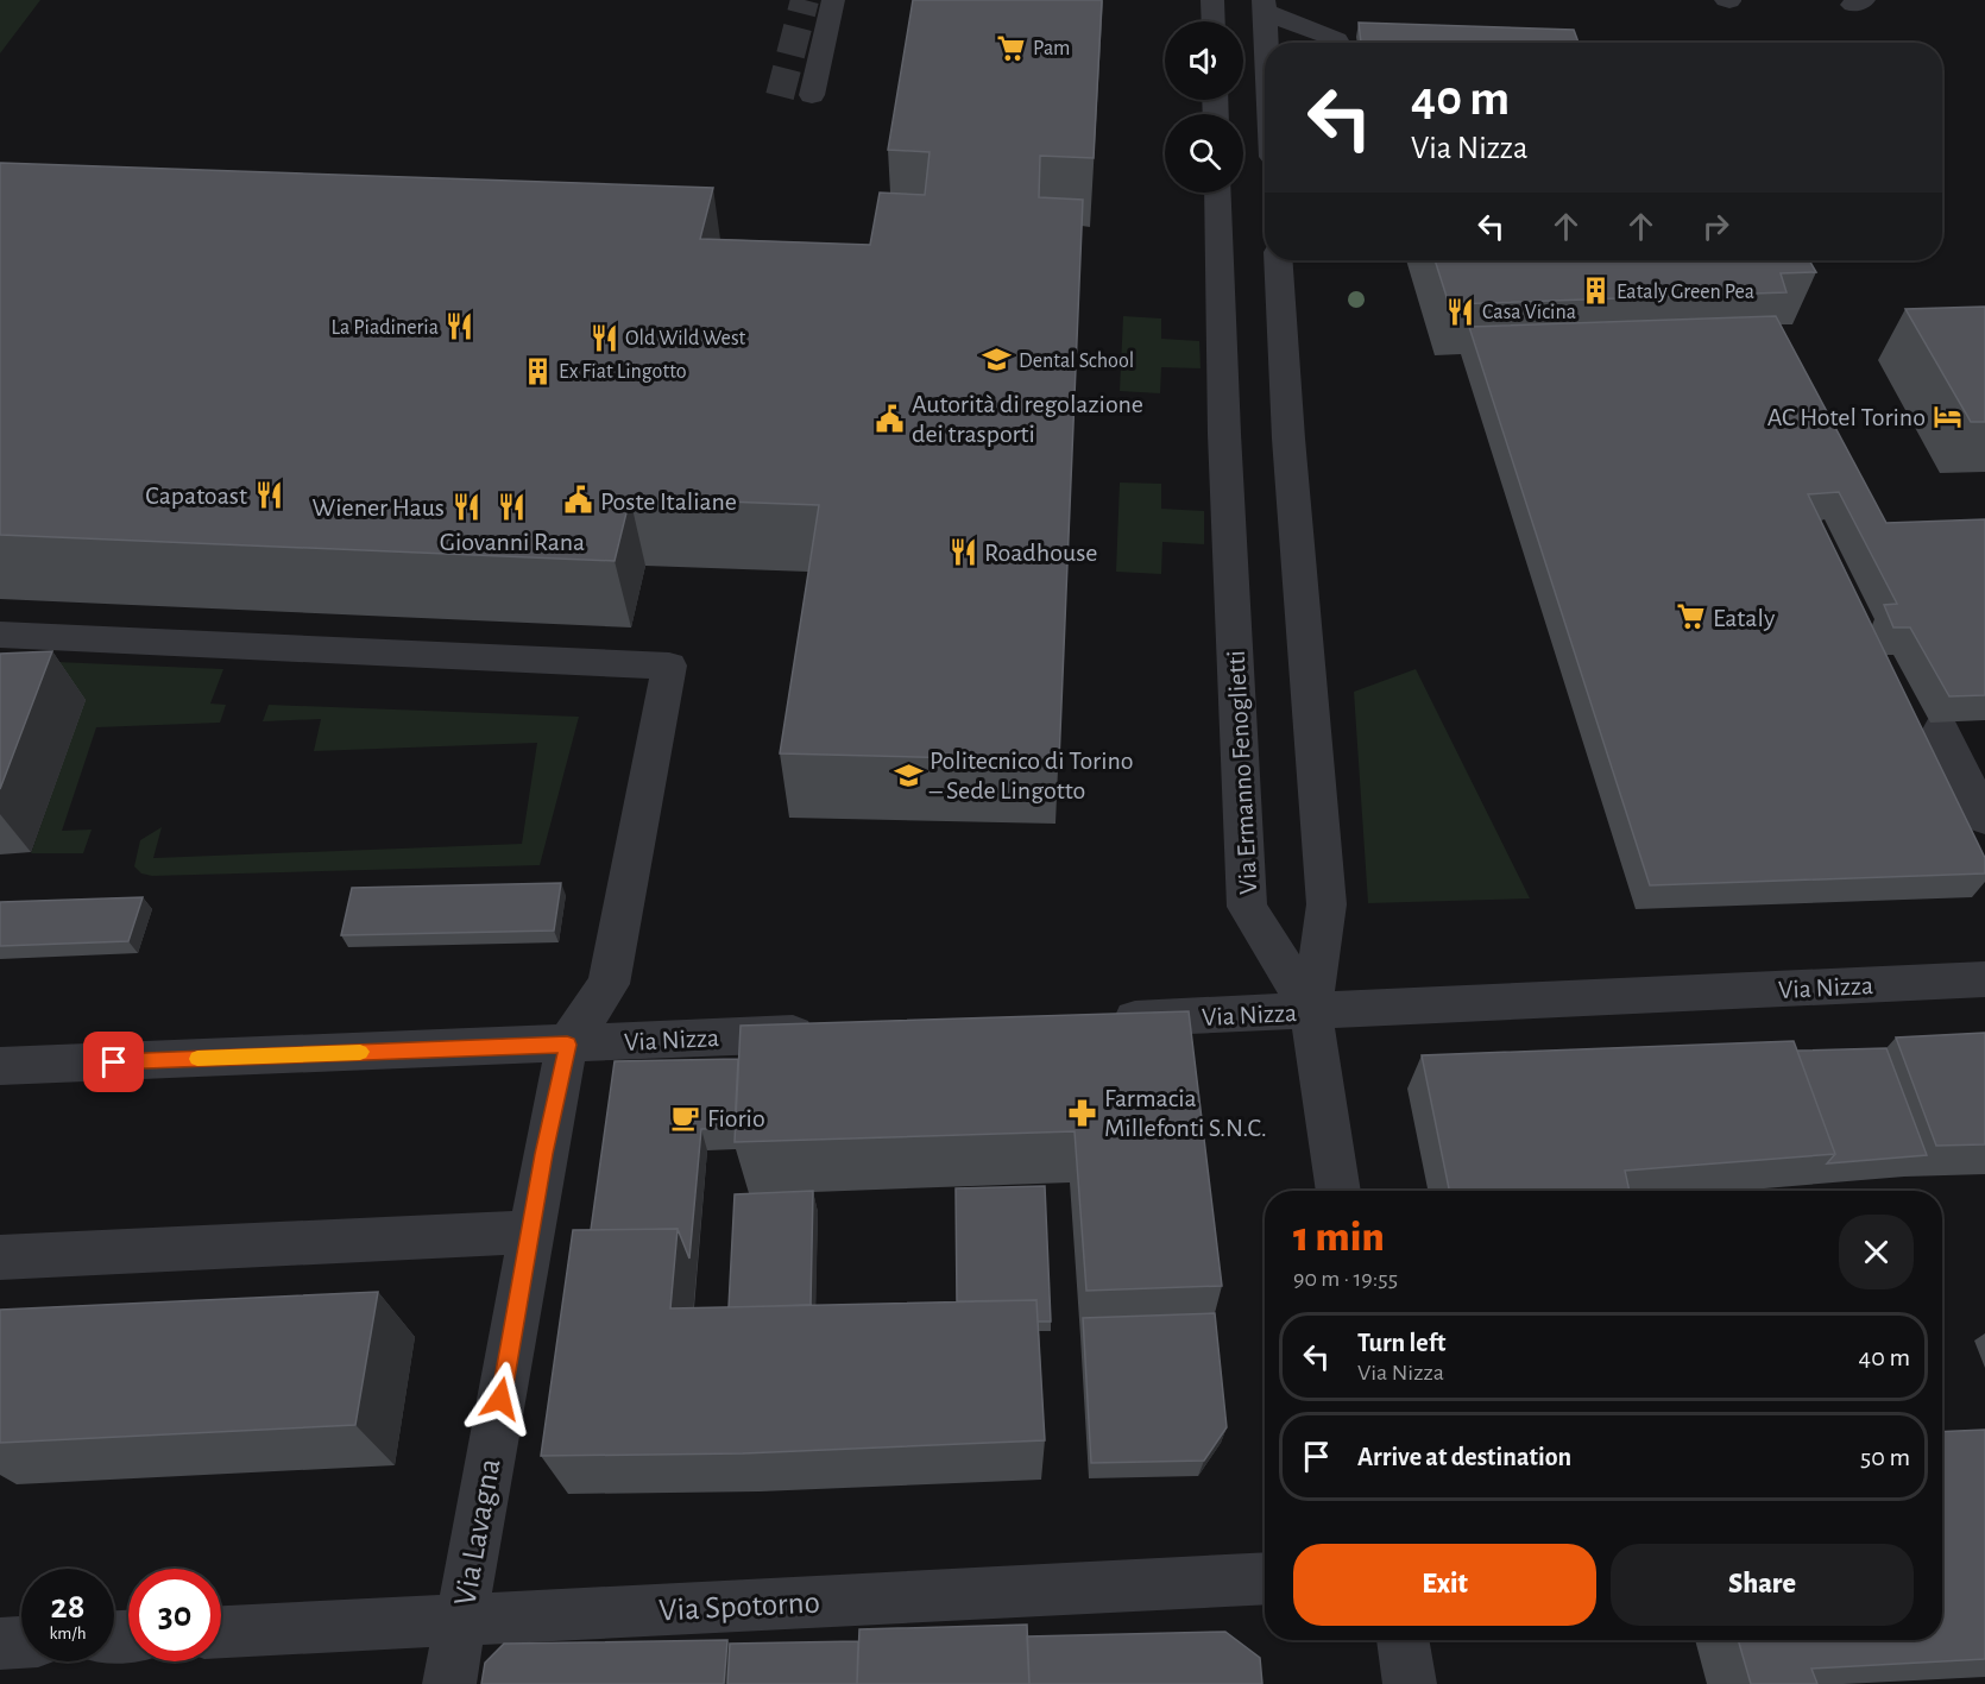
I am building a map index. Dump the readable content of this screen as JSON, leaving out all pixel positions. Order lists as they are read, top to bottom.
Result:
{
  "streets": {
    "street": [
      "Via Ermanno Fenoglietti",
      "Via Nizza",
      "Via Lavagna",
      "Via Spotorno"
    ]
  },
  "crossings": [
    ["Via Ermanno Fenoglietti", "Via Nizza"],
    ["Via Nizza", "Via Lavagna"],
    ["Via Lavagna", "Via Spotorno"]
  ],
  "places": {
    "supermarket": ["Pam", "Eataly"],
    "building": ["Eataly Green Pea", "Ex Fiat Lingotto"],
    "restaurant": [
      "Casa Vicina",
      "La Piadineria",
      "Old Wild West",
      "Capatoast",
      "Wiener Haus",
      "Giovanni Rana",
      "Roadhouse"
    ],
    "school or university": ["Dental School", "Politecnico di Torino – Sede Lingotto"],
    "hotel": ["AC Hotel Torino"],
    "public building": ["Autorità di regolazione dei trasporti", "Poste Italiane"],
    "pharmacy": ["Farmacia Millefonti S.N.C."],
    "cafe": ["Fiorio"]
  },
  "page": {
    "turn": ["40 m", "Via Nizza"],
    "heading": ["1 min", "90 m · 19:55"],
    "list": [
      {
        "name": "Turn left",
        "note": "Via Nizza",
        "value": "40 m"
      },
      {
        "name": "Arrive at destination",
        "value": "50 m"
      }
    ],
    "buttons": ["Exit", "Share"],
    "speed": "28 km/h",
    "limit": "30"
  }
}
